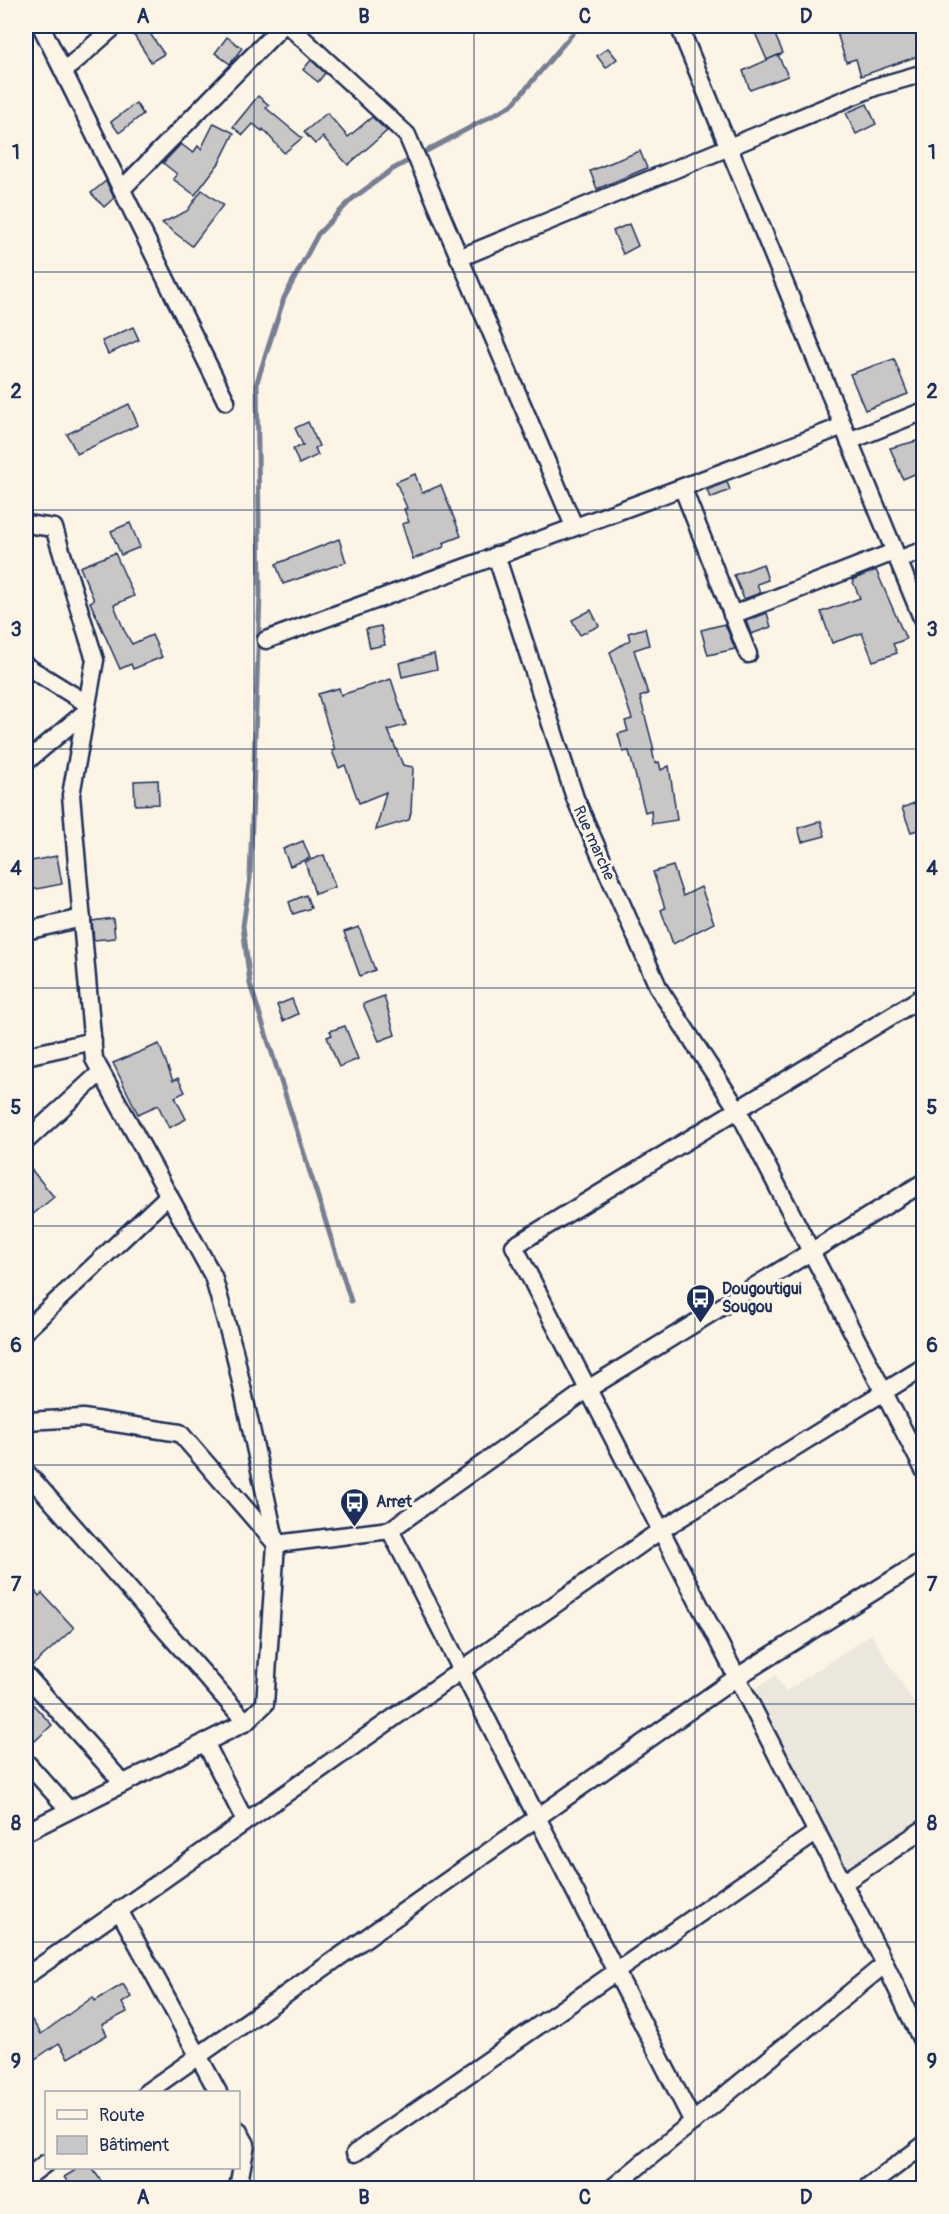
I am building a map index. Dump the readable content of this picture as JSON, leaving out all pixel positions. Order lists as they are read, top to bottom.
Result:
{
  "streets": {
    "street": ["Rue marche"]
  },
  "places": {
    "bus stop": ["Dougoutigui Sougou", "Arret"]
  },
  "legend": ["Route", "Bâtiment"],
  "grid": {
    "columns": [
      "A",
      "B",
      "C",
      "D"
    ],
    "rows": [
      "1",
      "2",
      "3",
      "4",
      "5",
      "6",
      "7",
      "8",
      "9"
    ]
  }
}
